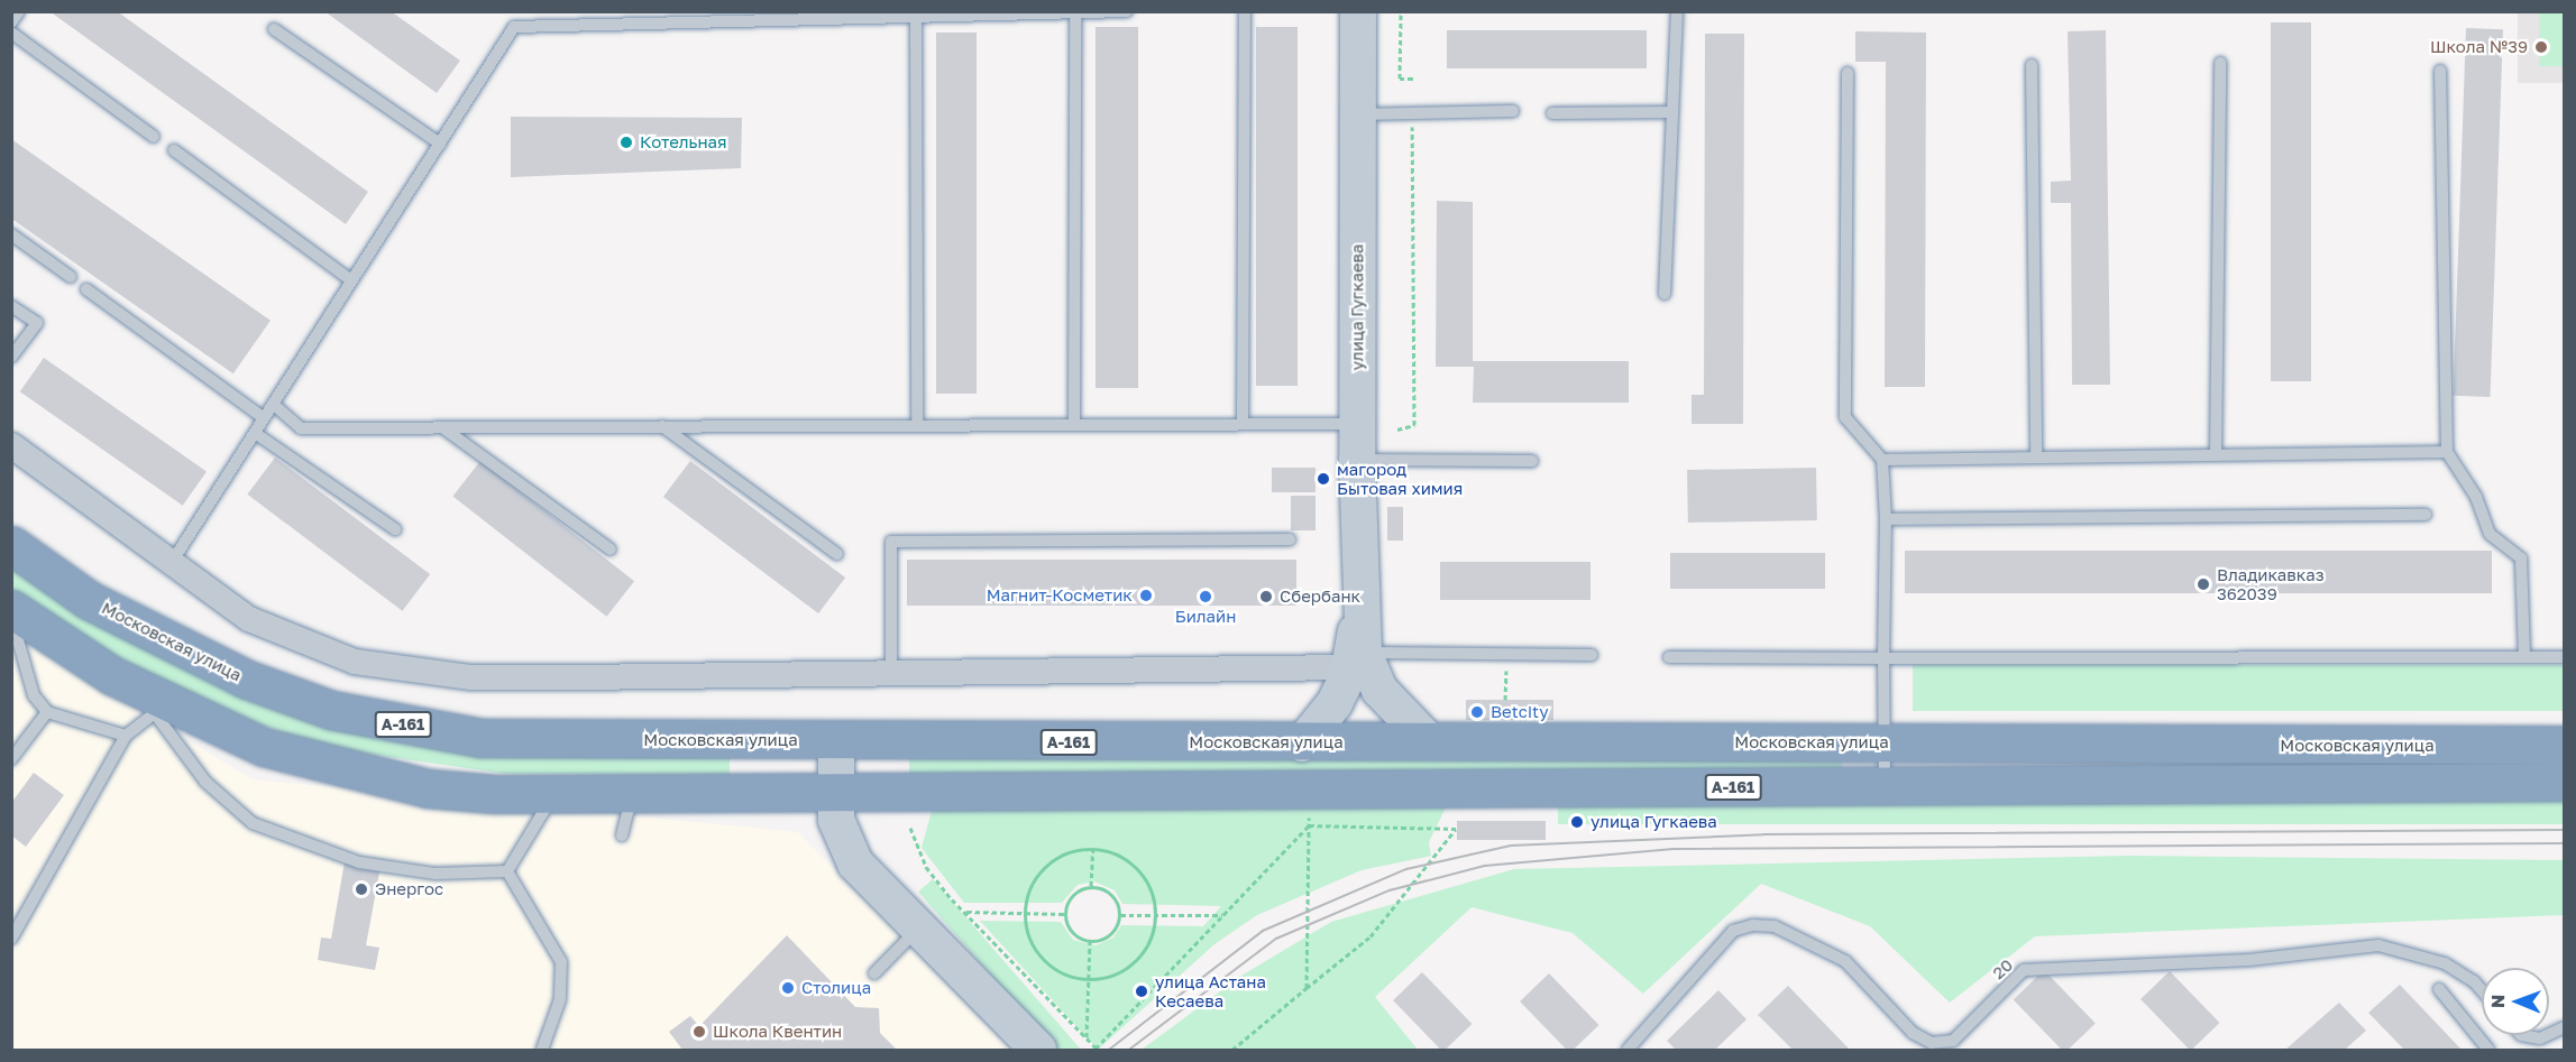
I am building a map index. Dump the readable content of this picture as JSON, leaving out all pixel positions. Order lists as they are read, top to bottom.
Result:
{
  "streets": {
    "highway": ["Московская улица", "А-161"],
    "street": ["улица Гугкаева"],
    "lane": ["20"]
  },
  "crossings": [
    ["улица Гугкаева", "Московская улица"]
  ],
  "places": [
    "Школа №39",
    "Котельная",
    "магород Бытовая химия",
    "Владикавказ 362039",
    "Магнит-Косметик",
    "Билайн",
    "Сбербанк",
    "Betcity",
    "улица Гугкаева",
    "Энергос",
    "Столица",
    "улица Астана Кесаева",
    "Школа Квентин"
  ],
  "north": "left"
}
